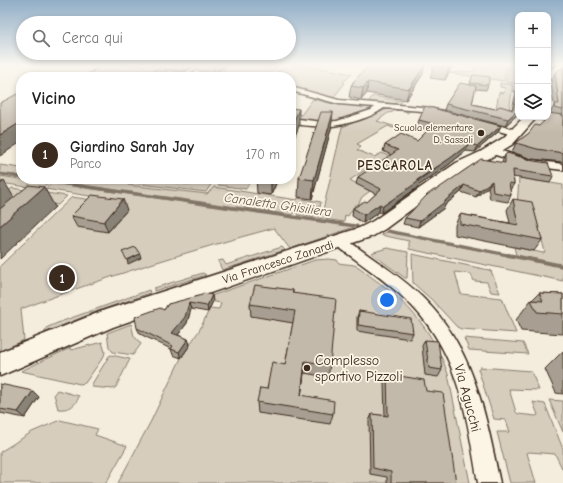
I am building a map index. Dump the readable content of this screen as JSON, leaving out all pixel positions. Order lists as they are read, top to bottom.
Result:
{
  "streets": {
    "main road": ["Via Francesco Zanardi"],
    "street": ["Via Agucchi"]
  },
  "crossings": [
    ["Via Francesco Zanardi", "Via Agucchi"]
  ],
  "districts": ["PESCAROLA"],
  "water": ["Canaletta Ghisiliera"],
  "places": ["Scuola elementare D. Sassoli", "Complesso sportivo Pizzoli"],
  "page": {
    "map_buttons": ["+", "−"],
    "search": "Cerca qui",
    "heading": "Vicino",
    "list": [
      {
        "mark": "1",
        "name": "Giardino Sarah Jay",
        "note": "Parco",
        "value": "170 m"
      }
    ],
    "pins": "1"
  }
}
